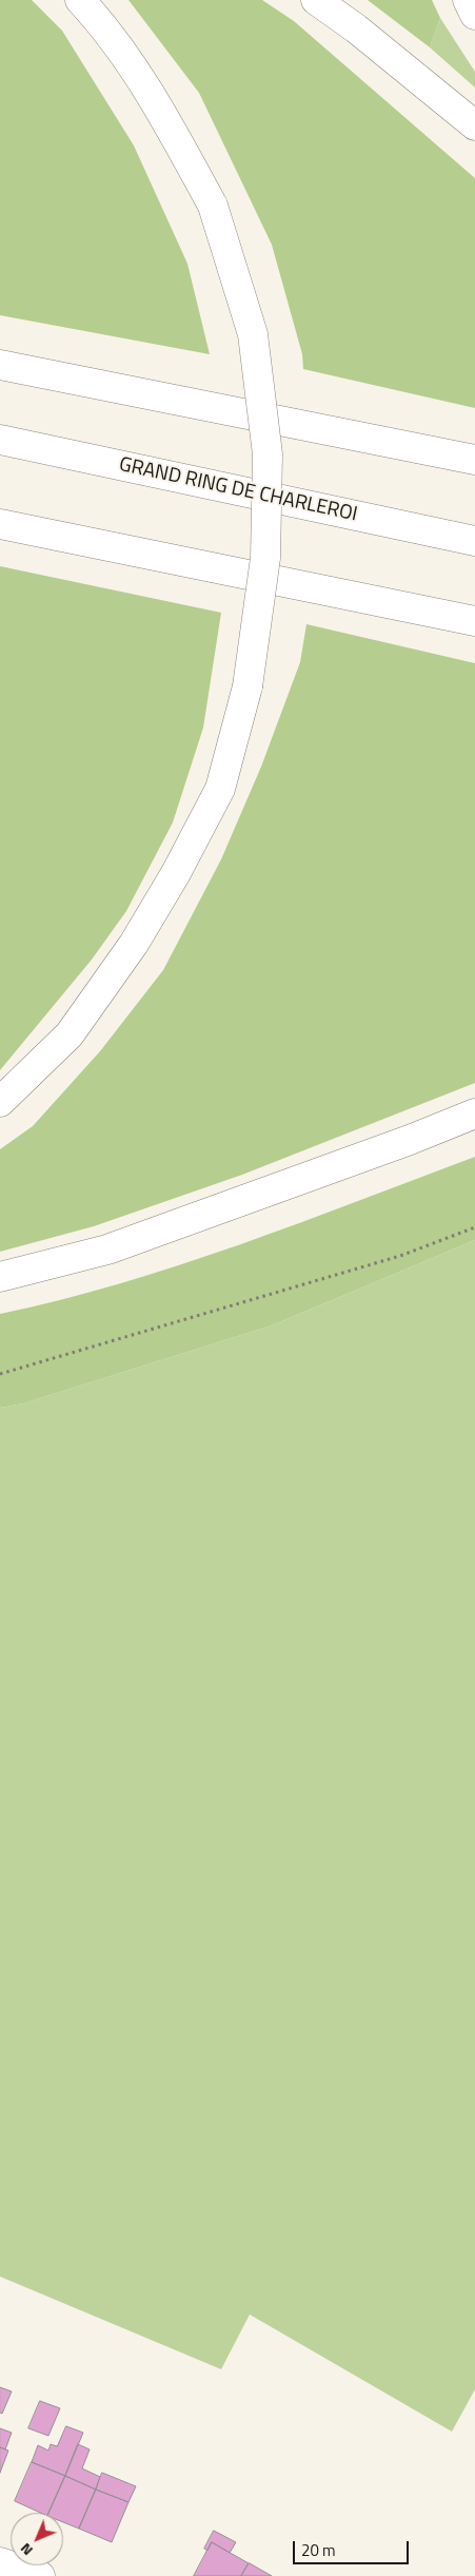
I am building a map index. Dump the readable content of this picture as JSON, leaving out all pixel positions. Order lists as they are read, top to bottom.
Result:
{
  "streets": {
    "main road": ["GRAND RING DE CHARLEROI"]
  },
  "scale_bar": "20 m",
  "north": "bottom left"
}
